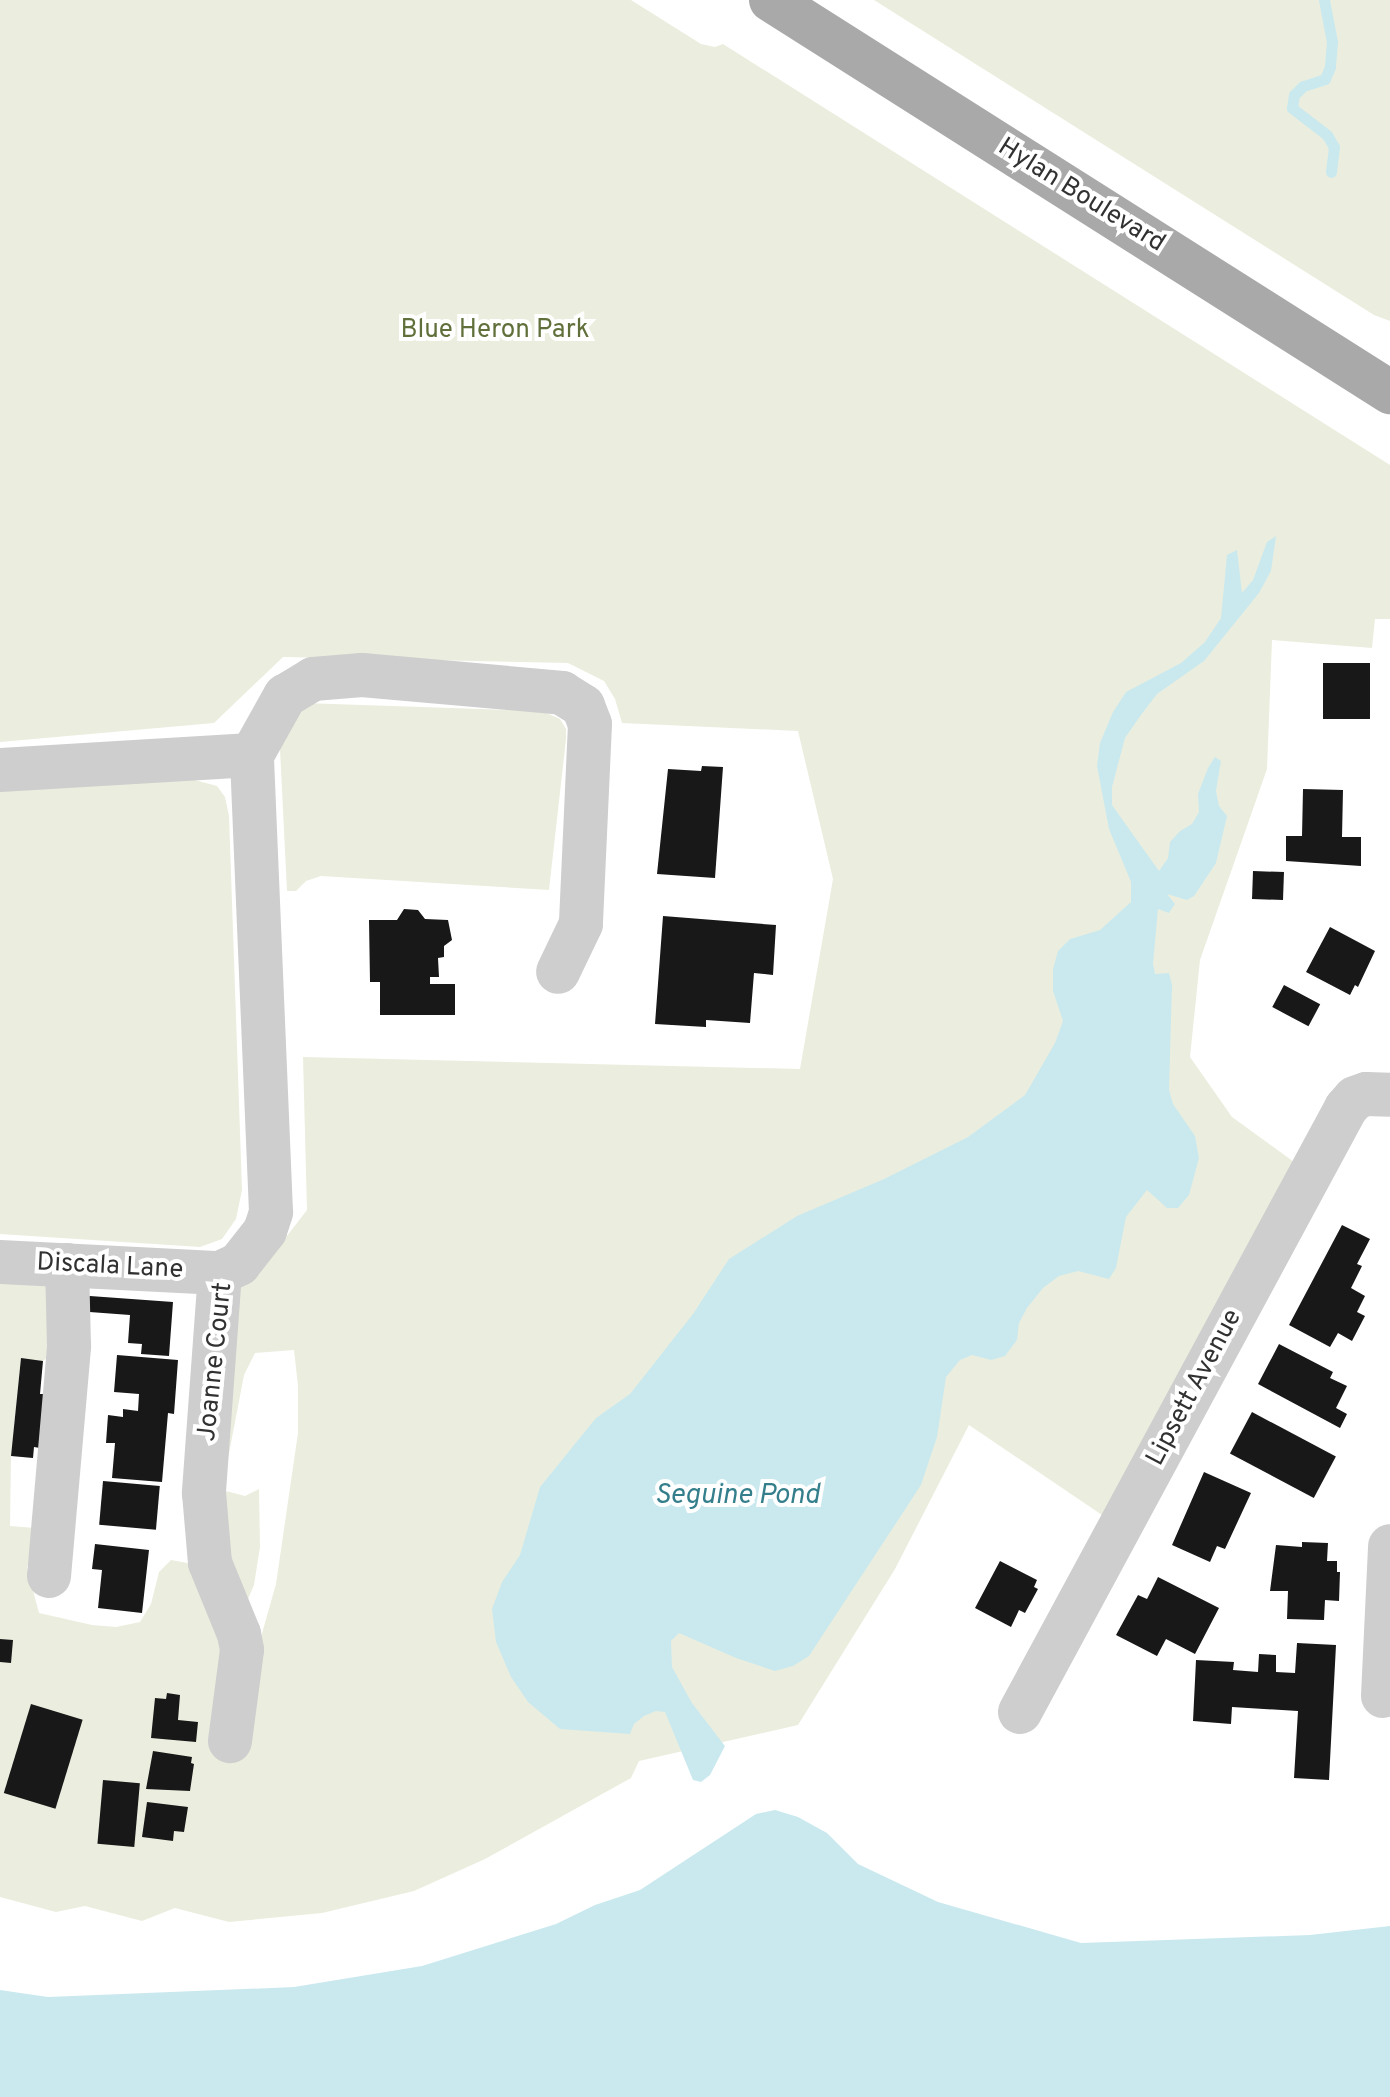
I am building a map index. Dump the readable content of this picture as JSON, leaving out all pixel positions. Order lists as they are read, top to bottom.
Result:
{
  "streets": {
    "main road": ["Hylan Boulevard"],
    "street": ["Discala Lane", "Joanne Court", "Lipsett Avenue"]
  },
  "crossings": [
    ["Discala Lane", "Joanne Court"]
  ],
  "water": ["Seguine Pond"],
  "parks": ["Blue Heron Park"]
}
